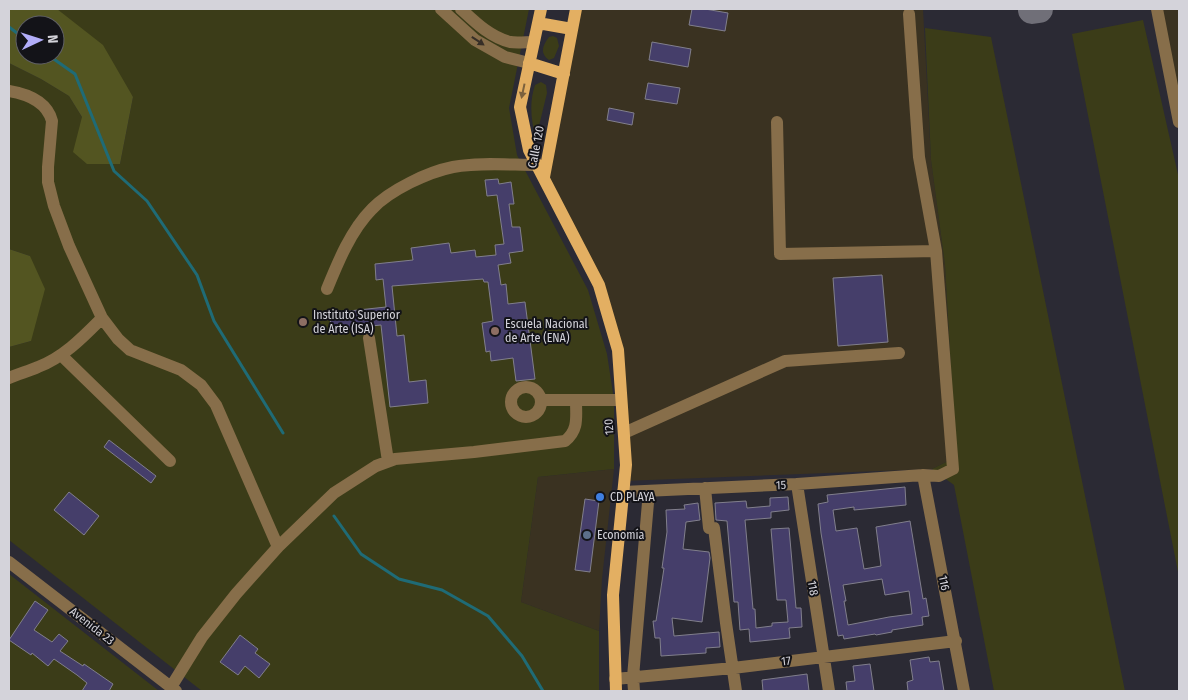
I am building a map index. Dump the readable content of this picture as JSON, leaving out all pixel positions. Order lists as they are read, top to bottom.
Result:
{
  "streets": {
    "main road": ["Calle 120", "120"],
    "street": [
      "15",
      "116",
      "118",
      "Avenida 23",
      "17"
    ]
  },
  "crossings": [
    ["Calle 120", "120"],
    ["120", "15"],
    ["120", "17"],
    ["15", "116"],
    ["15", "118"],
    ["116", "17"],
    ["118", "17"]
  ],
  "places": [
    "Instituto Superior de Arte (ISA)",
    "Escuela Nacional de Arte (ENA)",
    "CD PLAYA",
    "Economía"
  ],
  "north": "right"
}
